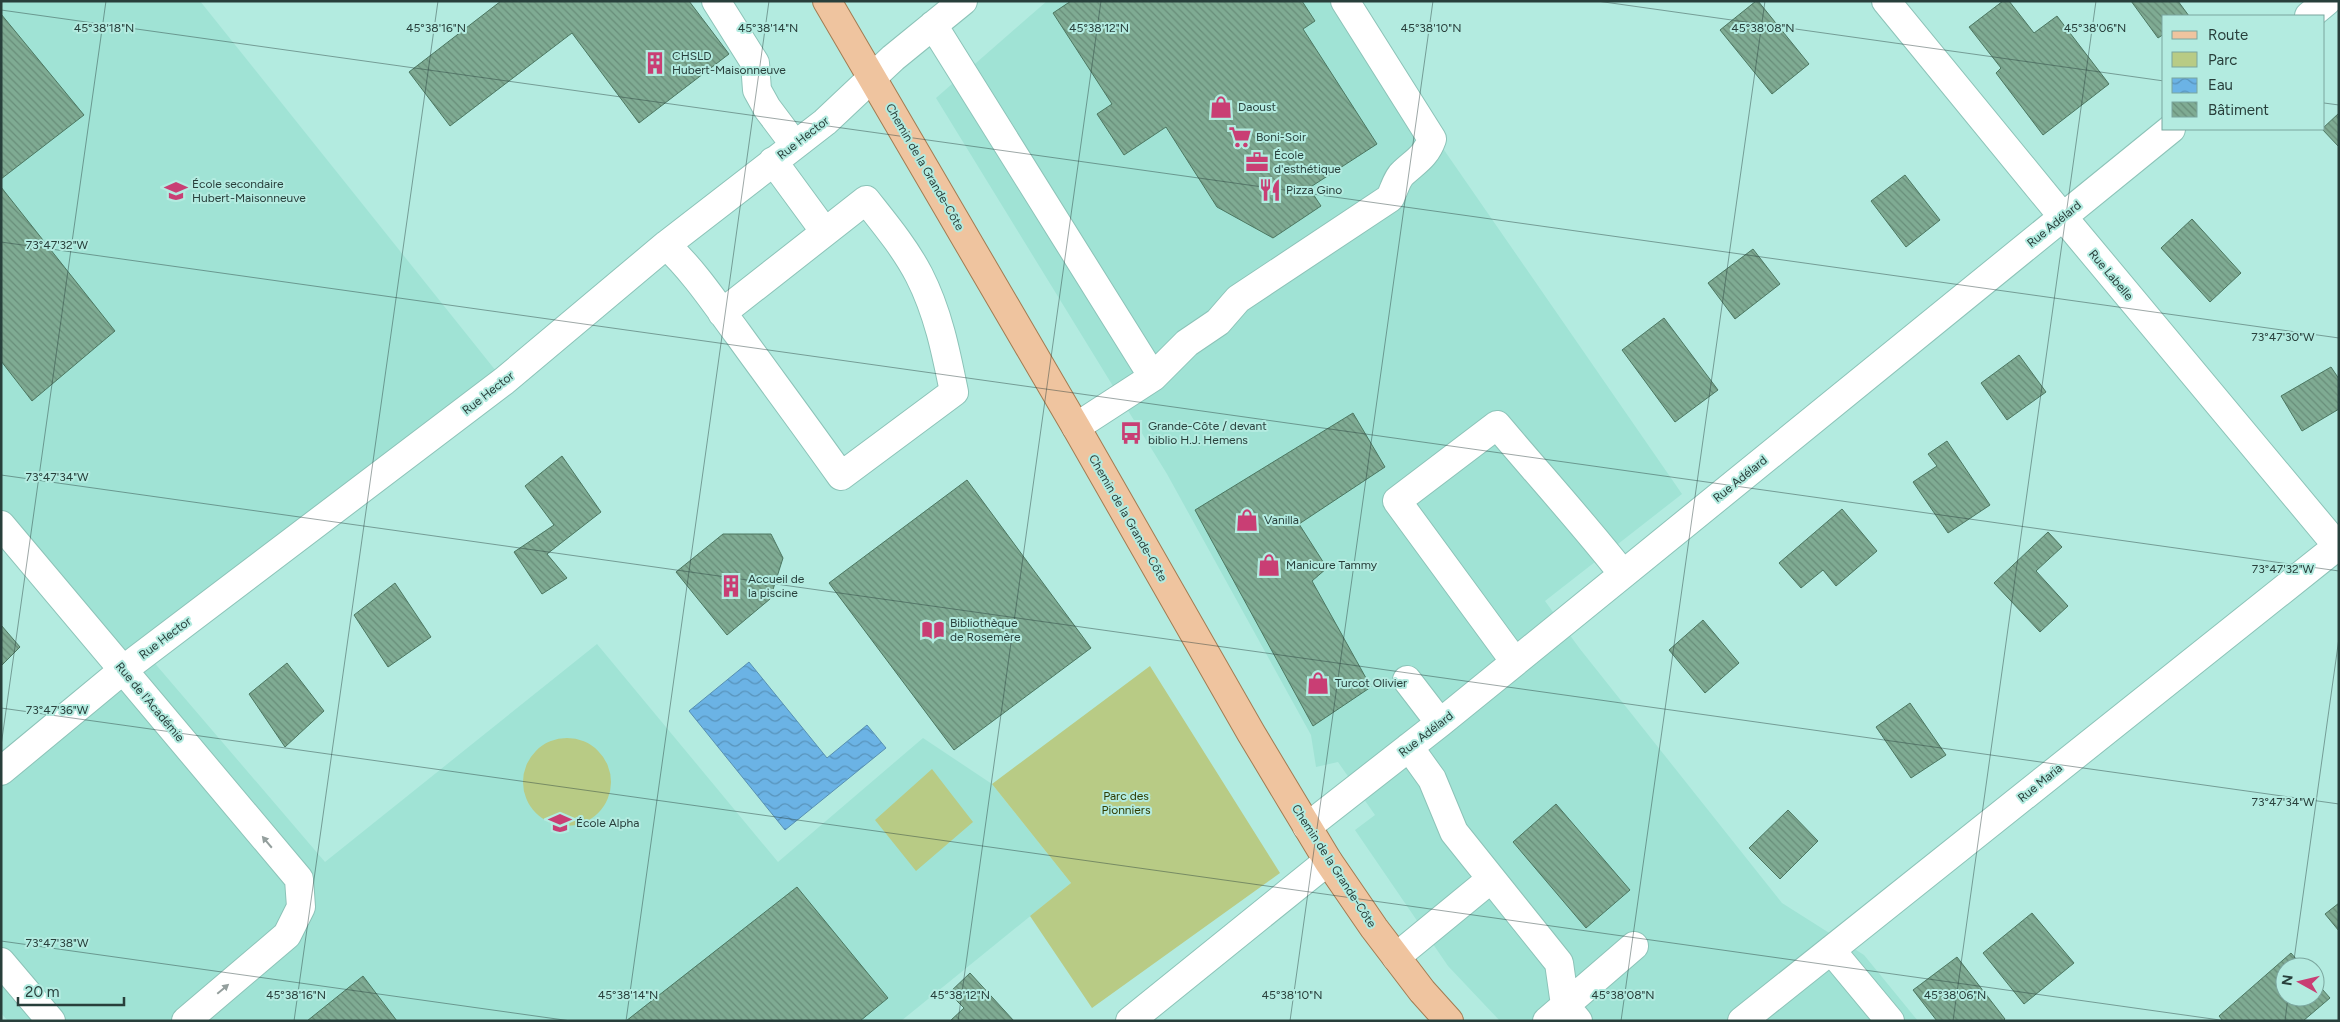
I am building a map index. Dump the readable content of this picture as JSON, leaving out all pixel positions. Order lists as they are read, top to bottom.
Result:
{
  "streets": {
    "main road": ["Chemin de la Grande-Côte"],
    "street": [
      "Rue Hector",
      "Rue Adélard",
      "Rue Labelle",
      "Rue de l'Académie",
      "Rue Maria"
    ]
  },
  "crossings": [
    ["Rue Hector", "Chemin de la Grande-Côte"],
    ["Rue Hector", "Rue de l'Académie"],
    ["Chemin de la Grande-Côte", "Rue Adélard"],
    ["Rue Adélard", "Rue Labelle"],
    ["Rue Labelle", "Rue Maria"]
  ],
  "parks": ["Parc des Pionniers"],
  "places": {
    "building": ["CHSLD Hubert-Maisonneuve", "Accueil de la piscine"],
    "shop": [
      "Daoust",
      "Vanilla",
      "Manicure Tammy",
      "Turcot Olivier"
    ],
    "supermarket": ["Boni-Soir"],
    "office": ["École d'esthétique"],
    "restaurant": ["Pizza Gino"],
    "school or university": ["École secondaire Hubert-Maisonneuve", "École Alpha"],
    "bus stop": ["Grande-Côte / devant biblio H.J. Hemens"],
    "library": ["Bibliothèque de Rosemère"]
  },
  "legend": [
    "Route",
    "Parc",
    "Eau",
    "Bâtiment"
  ],
  "scale_bar": "20 m",
  "north": "left",
  "coordinates": [
    "45°38'18\"N",
    "45°38'16\"N",
    "45°38'14\"N",
    "45°38'12\"N",
    "45°38'10\"N",
    "45°38'08\"N",
    "45°38'06\"N",
    "73°47'32\"W",
    "73°47'30\"W",
    "73°47'34\"W",
    "73°47'36\"W",
    "73°47'38\"W"
  ]
}
